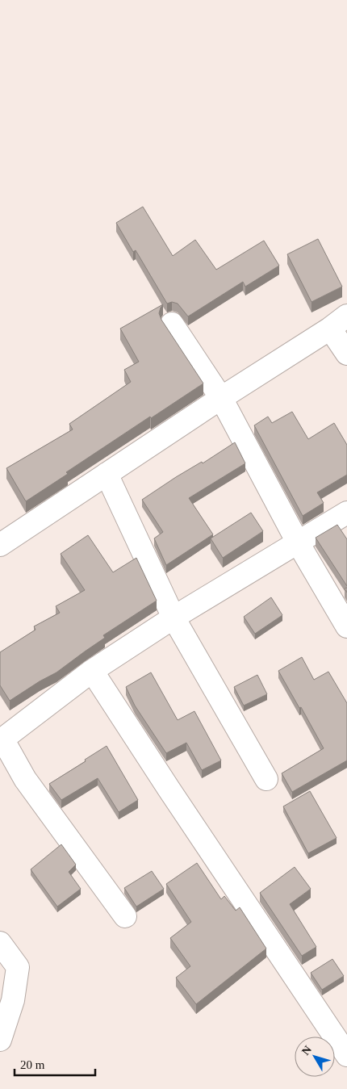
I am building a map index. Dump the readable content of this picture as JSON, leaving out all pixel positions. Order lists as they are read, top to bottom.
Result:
{
  "scale_bar": "20 m",
  "north": "top left"
}
